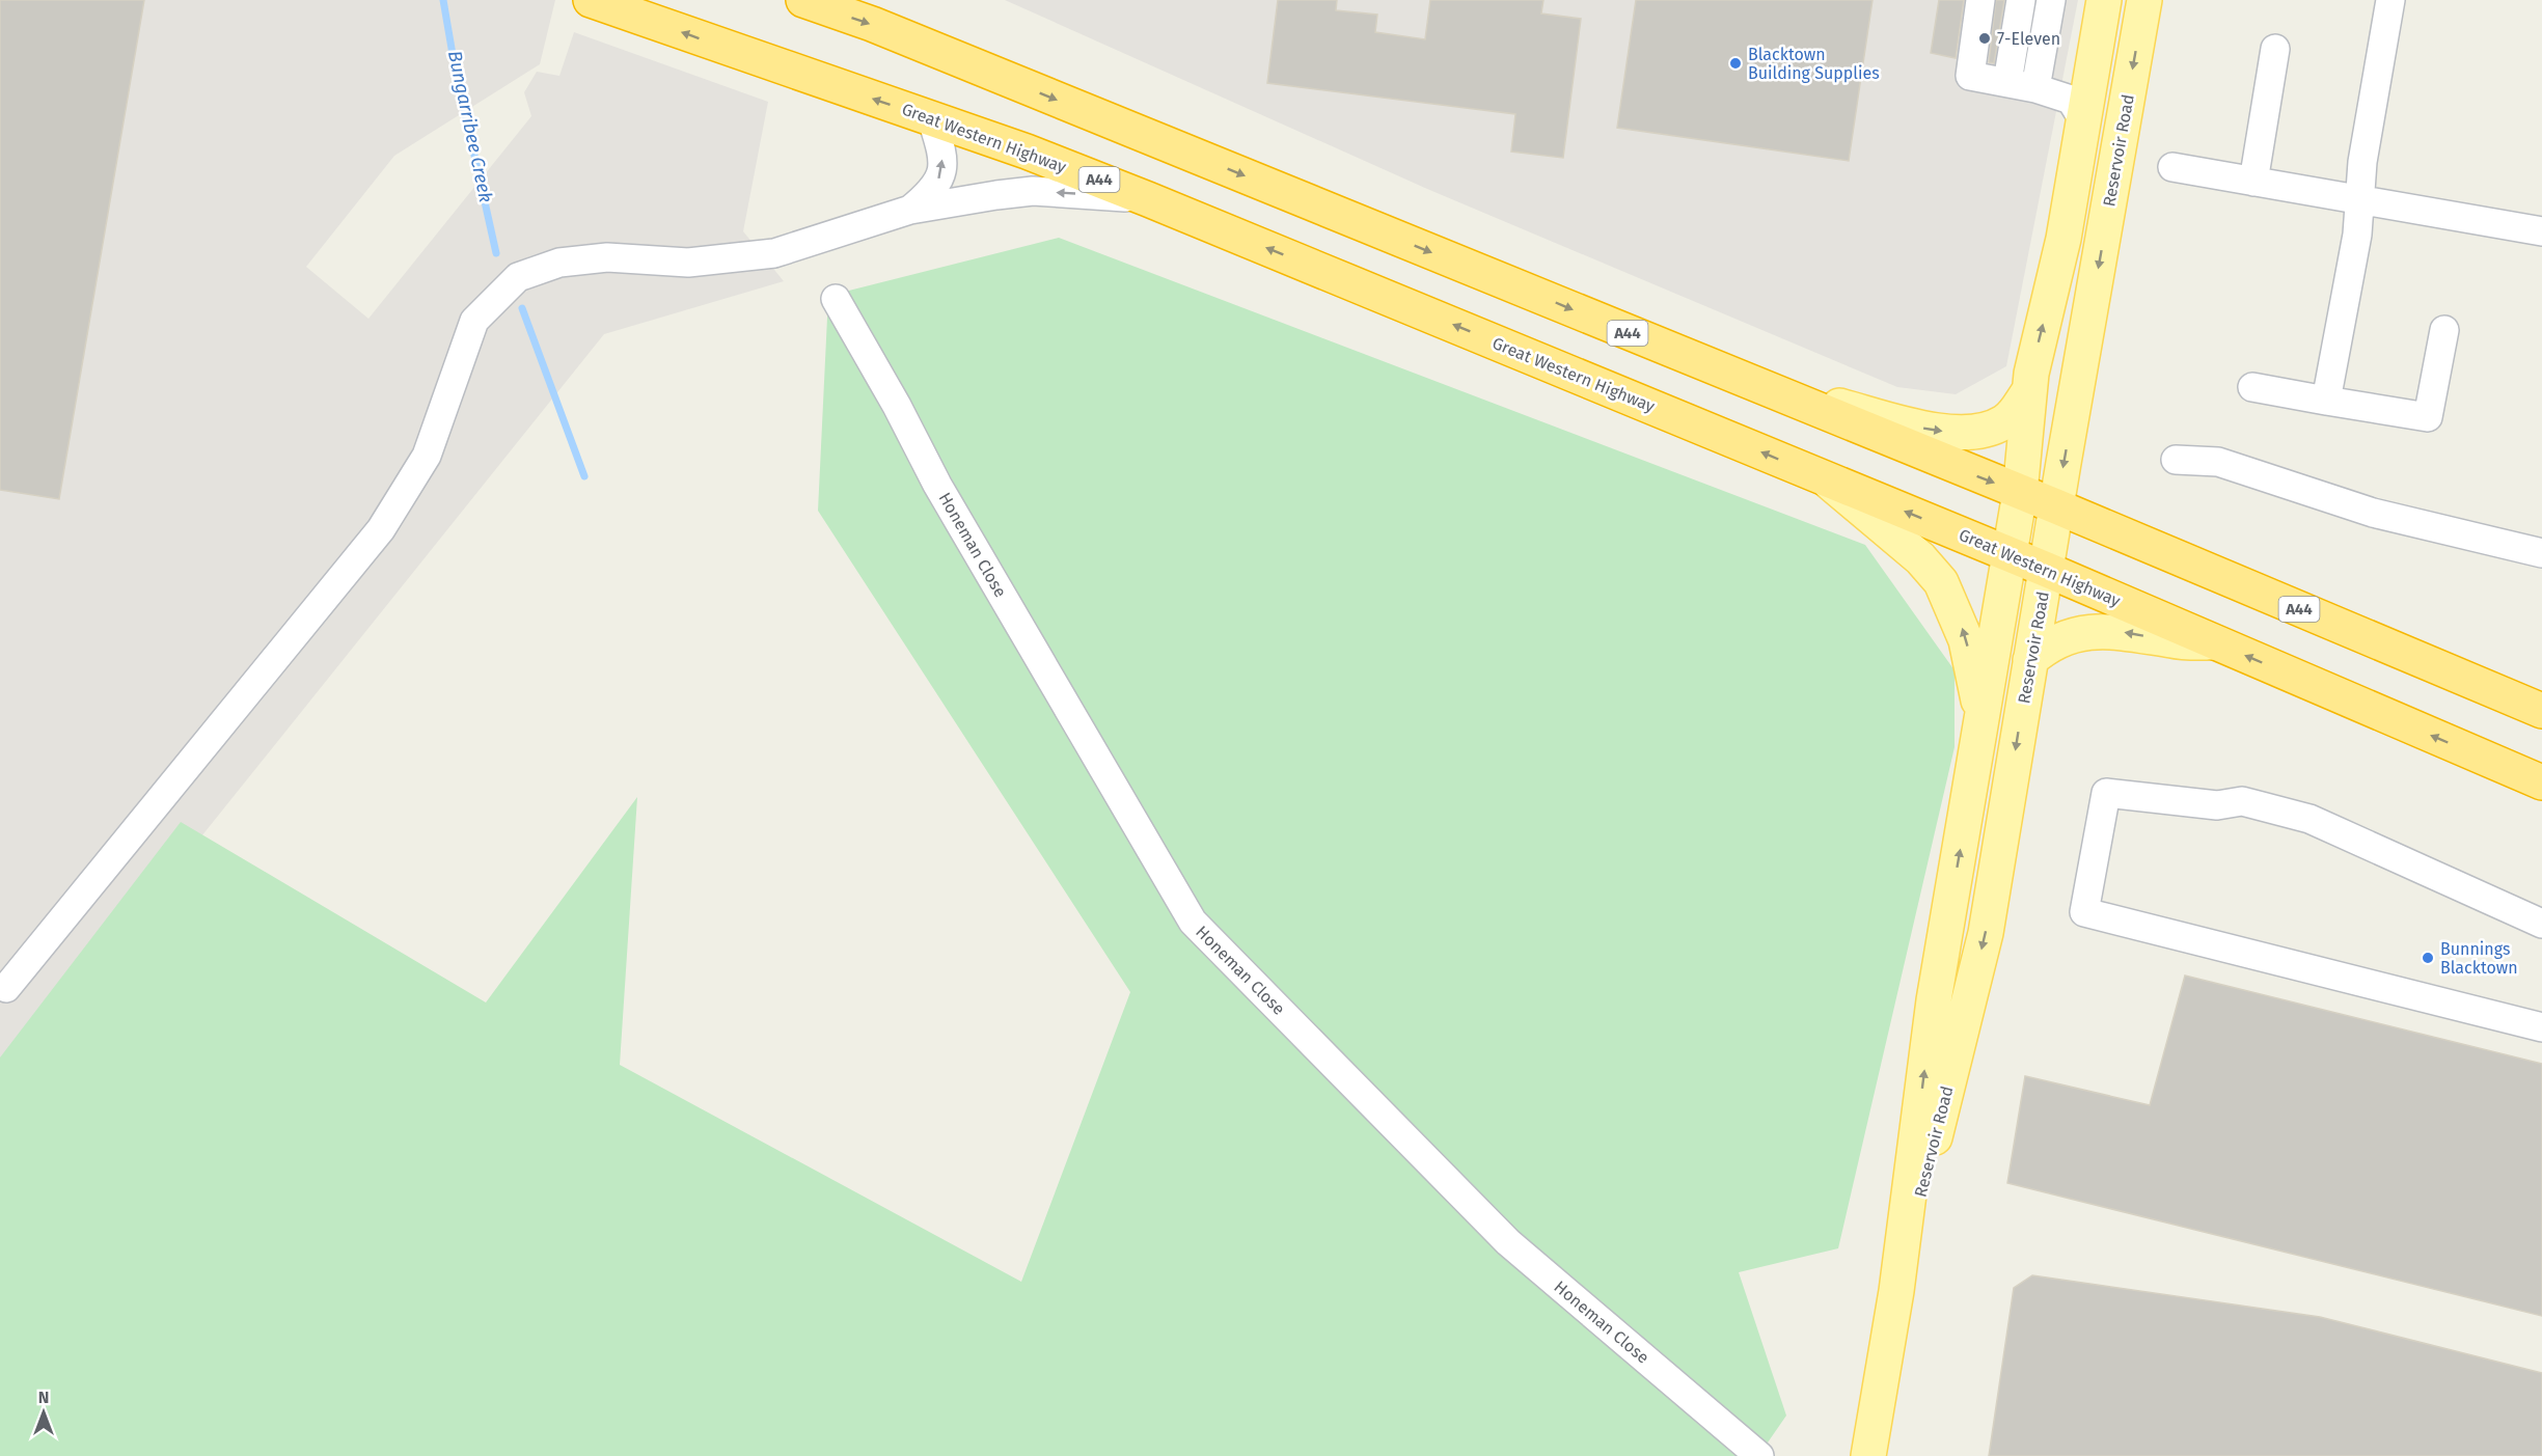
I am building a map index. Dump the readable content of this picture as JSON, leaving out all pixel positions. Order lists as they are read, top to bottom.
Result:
{
  "streets": {
    "highway": ["Great Western Highway", "A44"],
    "main road": ["Reservoir Road"],
    "lane": ["Honeman Close"]
  },
  "crossings": [
    ["Great Western Highway", "Reservoir Road"],
    ["Reservoir Road", "A44"]
  ],
  "water": ["Bungarribee Creek"],
  "places": ["7-Eleven", "Blacktown Building Supplies", "Bunnings Blacktown"],
  "north": "top"
}
